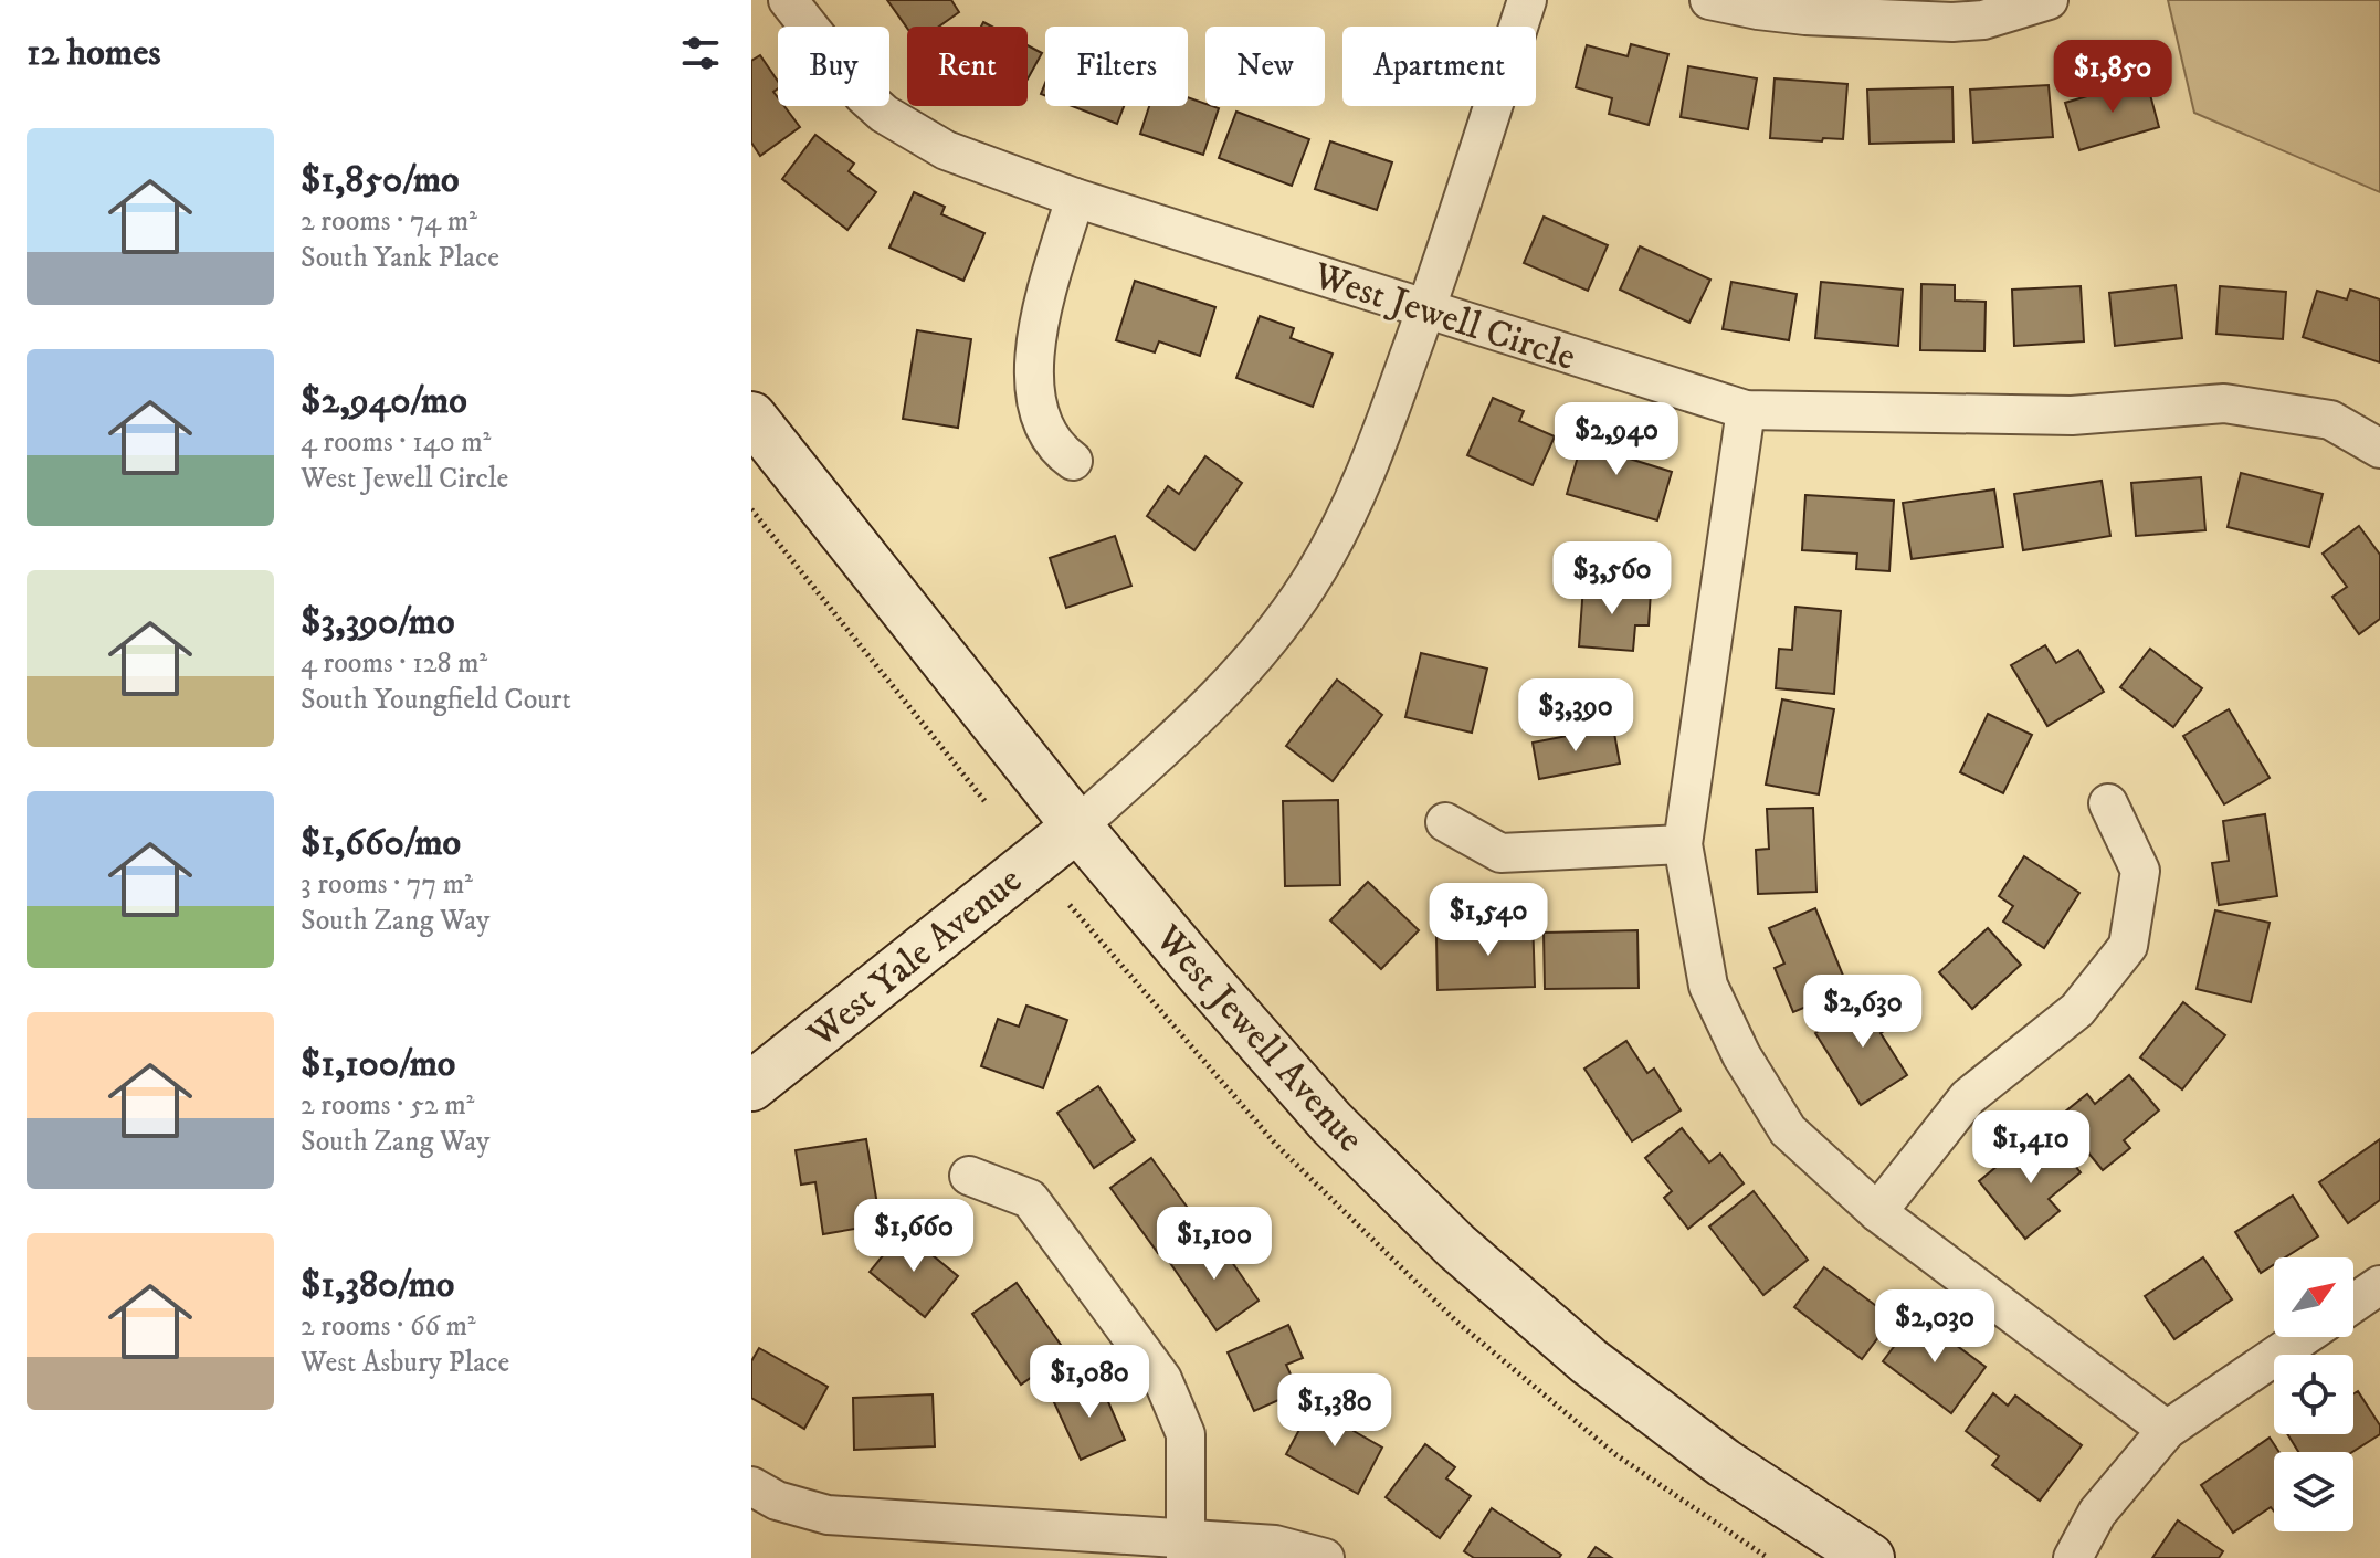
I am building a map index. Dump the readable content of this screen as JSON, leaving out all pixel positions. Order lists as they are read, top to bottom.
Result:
{
  "streets": {
    "main road": ["West Yale Avenue", "West Jewell Avenue"],
    "street": ["West Jewell Circle"]
  },
  "crossings": [
    ["West Yale Avenue", "West Jewell Avenue"]
  ],
  "north": "top right",
  "page": {
    "heading": "12 homes",
    "chip": [
      "Buy",
      "Rent",
      "Filters",
      "New",
      "Apartment"
    ],
    "price": [
      "$1,850",
      "$2,940",
      "$3,560",
      "$3,390",
      "$1,540",
      "$2,630",
      "$1,410",
      "$1,660",
      "$1,100",
      "$2,030",
      "$1,080",
      "$1,380"
    ],
    "list": [
      {
        "name": "$1,850/mo",
        "note": "2 rooms · 74 m² · South Yank Place"
      },
      {
        "name": "$2,940/mo",
        "note": "4 rooms · 140 m² · West Jewell Circle"
      },
      {
        "name": "$3,390/mo",
        "note": "4 rooms · 128 m² · South Youngfield Court"
      },
      {
        "name": "$1,660/mo",
        "note": "3 rooms · 77 m² · South Zang Way"
      },
      {
        "name": "$1,100/mo",
        "note": "2 rooms · 52 m² · South Zang Way"
      },
      {
        "name": "$1,380/mo",
        "note": "2 rooms · 66 m² · West Asbury Place"
      }
    ]
  }
}
